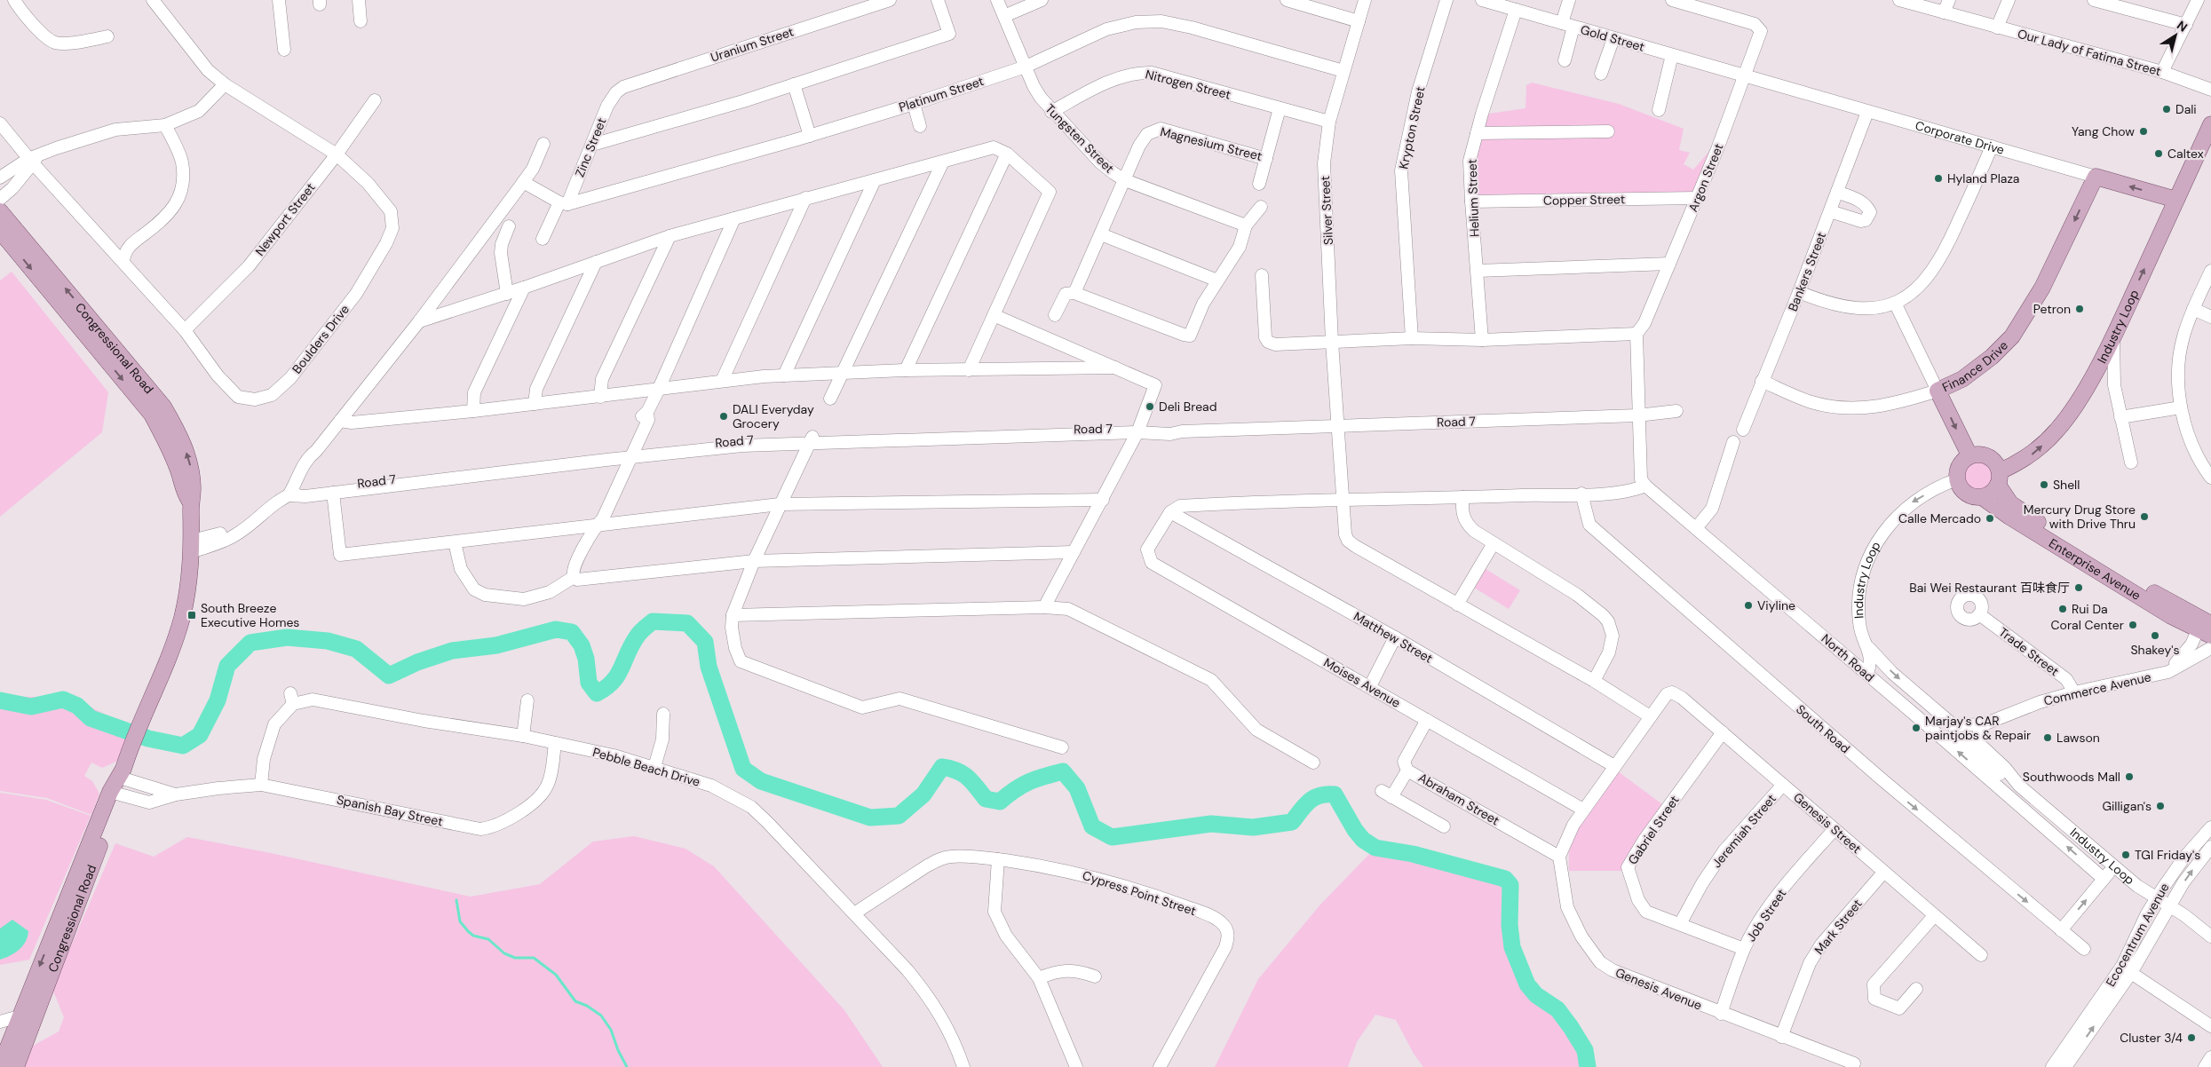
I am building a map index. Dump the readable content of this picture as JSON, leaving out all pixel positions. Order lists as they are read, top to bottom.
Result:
{
  "streets": {
    "main road": [
      "Corporate Drive",
      "Industry Loop",
      "Congressional Road",
      "Finance Drive",
      "Enterprise Avenue"
    ],
    "street": [
      "Gold Street",
      "Uranium Street",
      "Our Lady of Fatima Street",
      "Nitrogen Street",
      "Platinum Street",
      "Krypton Street",
      "Tungsten Street",
      "Magnesium Street",
      "Zinc Street",
      "Argon Street",
      "Helium Street",
      "Copper Street",
      "Silver Street",
      "Newport Street",
      "Bankers Street",
      "Boulders Drive",
      "Road 7",
      "Matthew Street",
      "Trade Street",
      "North Road",
      "Moises Avenue",
      "Commerce Avenue",
      "South Road",
      "Pebble Beach Drive",
      "Abraham Street",
      "Spanish Bay Street",
      "Genesis Street",
      "Gabriel Street",
      "Jeremiah Street",
      "Cypress Point Street",
      "Job Street",
      "Mark Street",
      "Ecocentrum Avenue",
      "Genesis Avenue"
    ]
  },
  "crossings": [
    ["Gold Street", "Corporate Drive"],
    ["Gold Street", "Argon Street"],
    ["Gold Street", "Helium Street"],
    ["Uranium Street", "Zinc Street"],
    ["Nitrogen Street", "Tungsten Street"],
    ["Nitrogen Street", "Magnesium Street"],
    ["Nitrogen Street", "Silver Street"],
    ["Platinum Street", "Tungsten Street"],
    ["Platinum Street", "Zinc Street"],
    ["Platinum Street", "Silver Street"],
    ["Corporate Drive", "Argon Street"],
    ["Corporate Drive", "Bankers Street"],
    ["Corporate Drive", "Industry Loop"],
    ["Corporate Drive", "Finance Drive"],
    ["Tungsten Street", "Magnesium Street"],
    ["Argon Street", "Copper Street"],
    ["Helium Street", "Copper Street"],
    ["Silver Street", "Road 7"],
    ["Newport Street", "Boulders Drive"],
    ["Bankers Street", "Finance Drive"],
    ["Industry Loop", "Enterprise Avenue"],
    ["Industry Loop", "Commerce Avenue"],
    ["Industry Loop", "Ecocentrum Avenue"],
    ["Congressional Road", "Road 7"],
    ["Congressional Road", "Spanish Bay Street"],
    ["Enterprise Avenue", "Commerce Avenue"],
    ["Matthew Street", "Moises Avenue"],
    ["Trade Street", "Commerce Avenue"],
    ["Moises Avenue", "Abraham Street"],
    ["Pebble Beach Drive", "Spanish Bay Street"],
    ["Pebble Beach Drive", "Cypress Point Street"],
    ["Abraham Street", "Genesis Avenue"],
    ["Genesis Street", "Gabriel Street"],
    ["Genesis Street", "Jeremiah Street"],
    ["Genesis Street", "Job Street"],
    ["Genesis Street", "Mark Street"],
    ["Gabriel Street", "Jeremiah Street"],
    ["Gabriel Street", "Job Street"],
    ["Job Street", "Genesis Avenue"],
    ["Mark Street", "Genesis Avenue"]
  ],
  "one_way": ["Finance Drive", "North Road", "South Road"],
  "places": {
    "other": [
      "Dali",
      "Yang Chow",
      "Caltex",
      "Hyland Plaza",
      "Petron",
      "Deli Bread",
      "DALI Everyday Grocery",
      "Shell",
      "Mercury Drug Store with Drive Thru",
      "Calle Mercado",
      "Bai Wei Restaurant 百味食厅",
      "Viyline",
      "Rui Da",
      "Coral Center",
      "Shakey's",
      "Marjay's CAR paintjobs & Repair",
      "Lawson",
      "Southwoods Mall",
      "Gilligan's",
      "TGI Friday's",
      "Cluster 3/4"
    ],
    "transit": ["South Breeze Executive Homes"]
  },
  "north": "top right"
}
